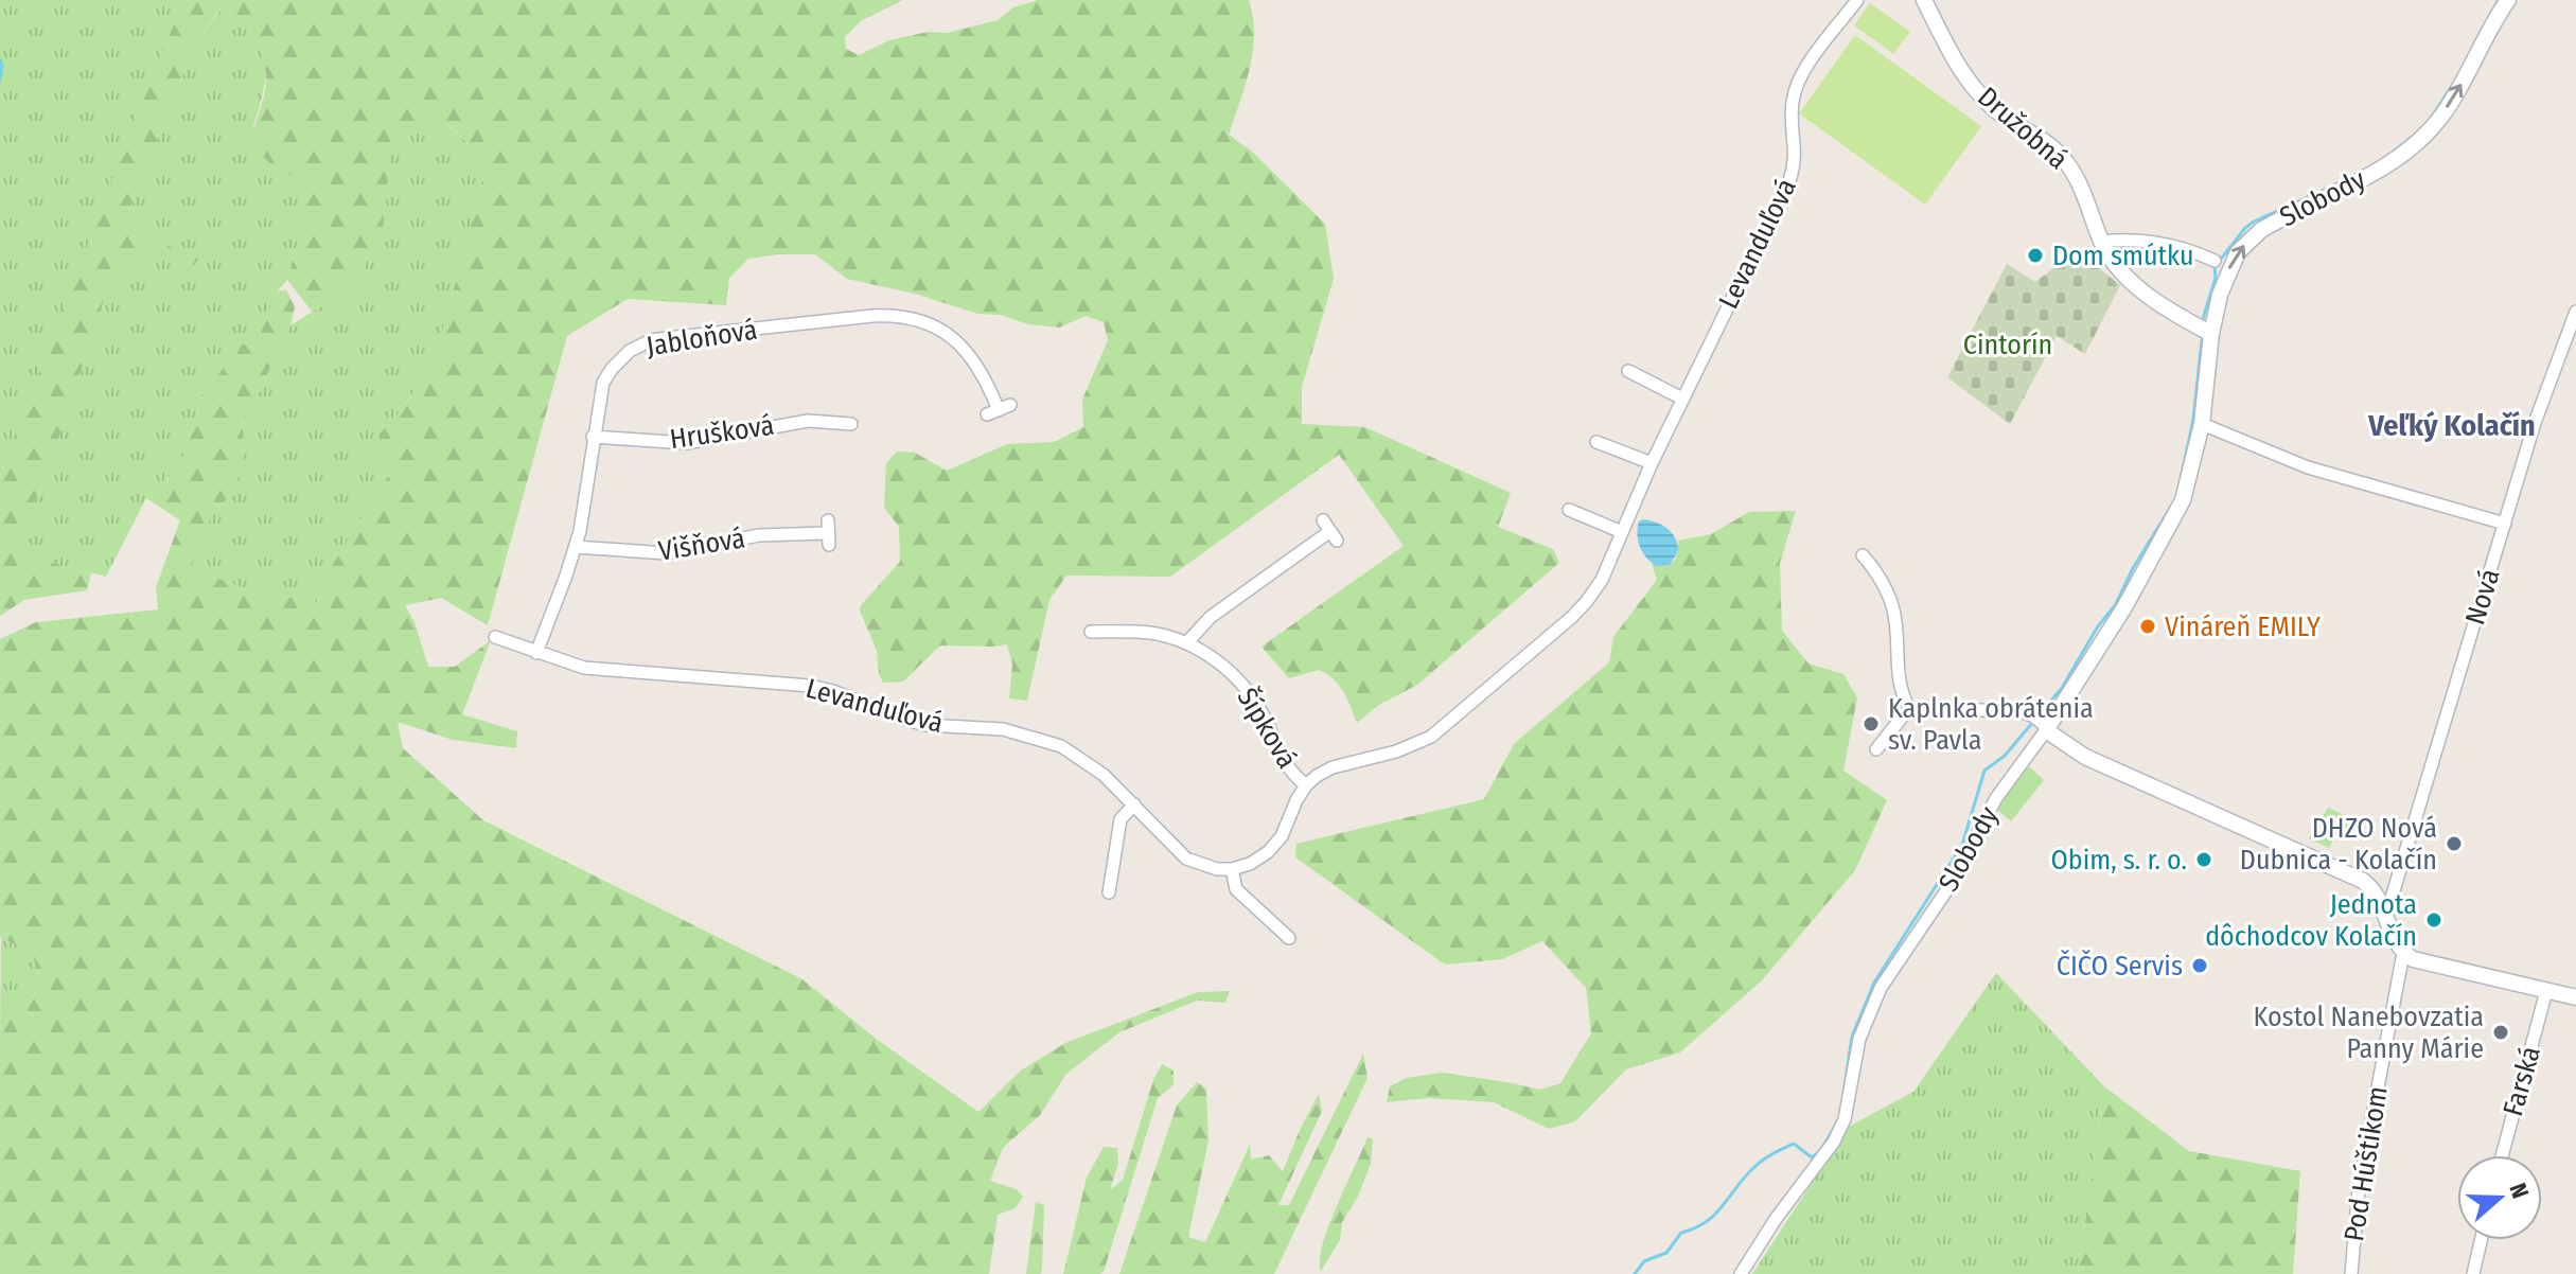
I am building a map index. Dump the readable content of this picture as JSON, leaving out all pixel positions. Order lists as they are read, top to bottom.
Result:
{
  "streets": {
    "street": [
      "Družobná",
      "Slobody",
      "Levanduľová",
      "Jabloňová",
      "Hrušková",
      "Višňová",
      "Nová",
      "Šípková",
      "Farská",
      "Pod Húštikom"
    ]
  },
  "crossings": [
    ["Družobná", "Slobody"],
    ["Levanduľová", "Jabloňová"],
    ["Levanduľová", "Šípková"],
    ["Jabloňová", "Hrušková"],
    ["Jabloňová", "Višňová"]
  ],
  "districts": ["Veľký Kolačín"],
  "parks": ["Cintorín"],
  "places": [
    "Dom smútku",
    "Vináreň EMILY",
    "Kaplnka obrátenia sv. Pavla",
    "DHZO Nová Dubnica - Kolačín",
    "Obim, s. r. o.",
    "Jednota dôchodcov Kolačín",
    "ČIČO Servis",
    "Kostol Nanebovzatia Panny Márie"
  ],
  "north": "right"
}
